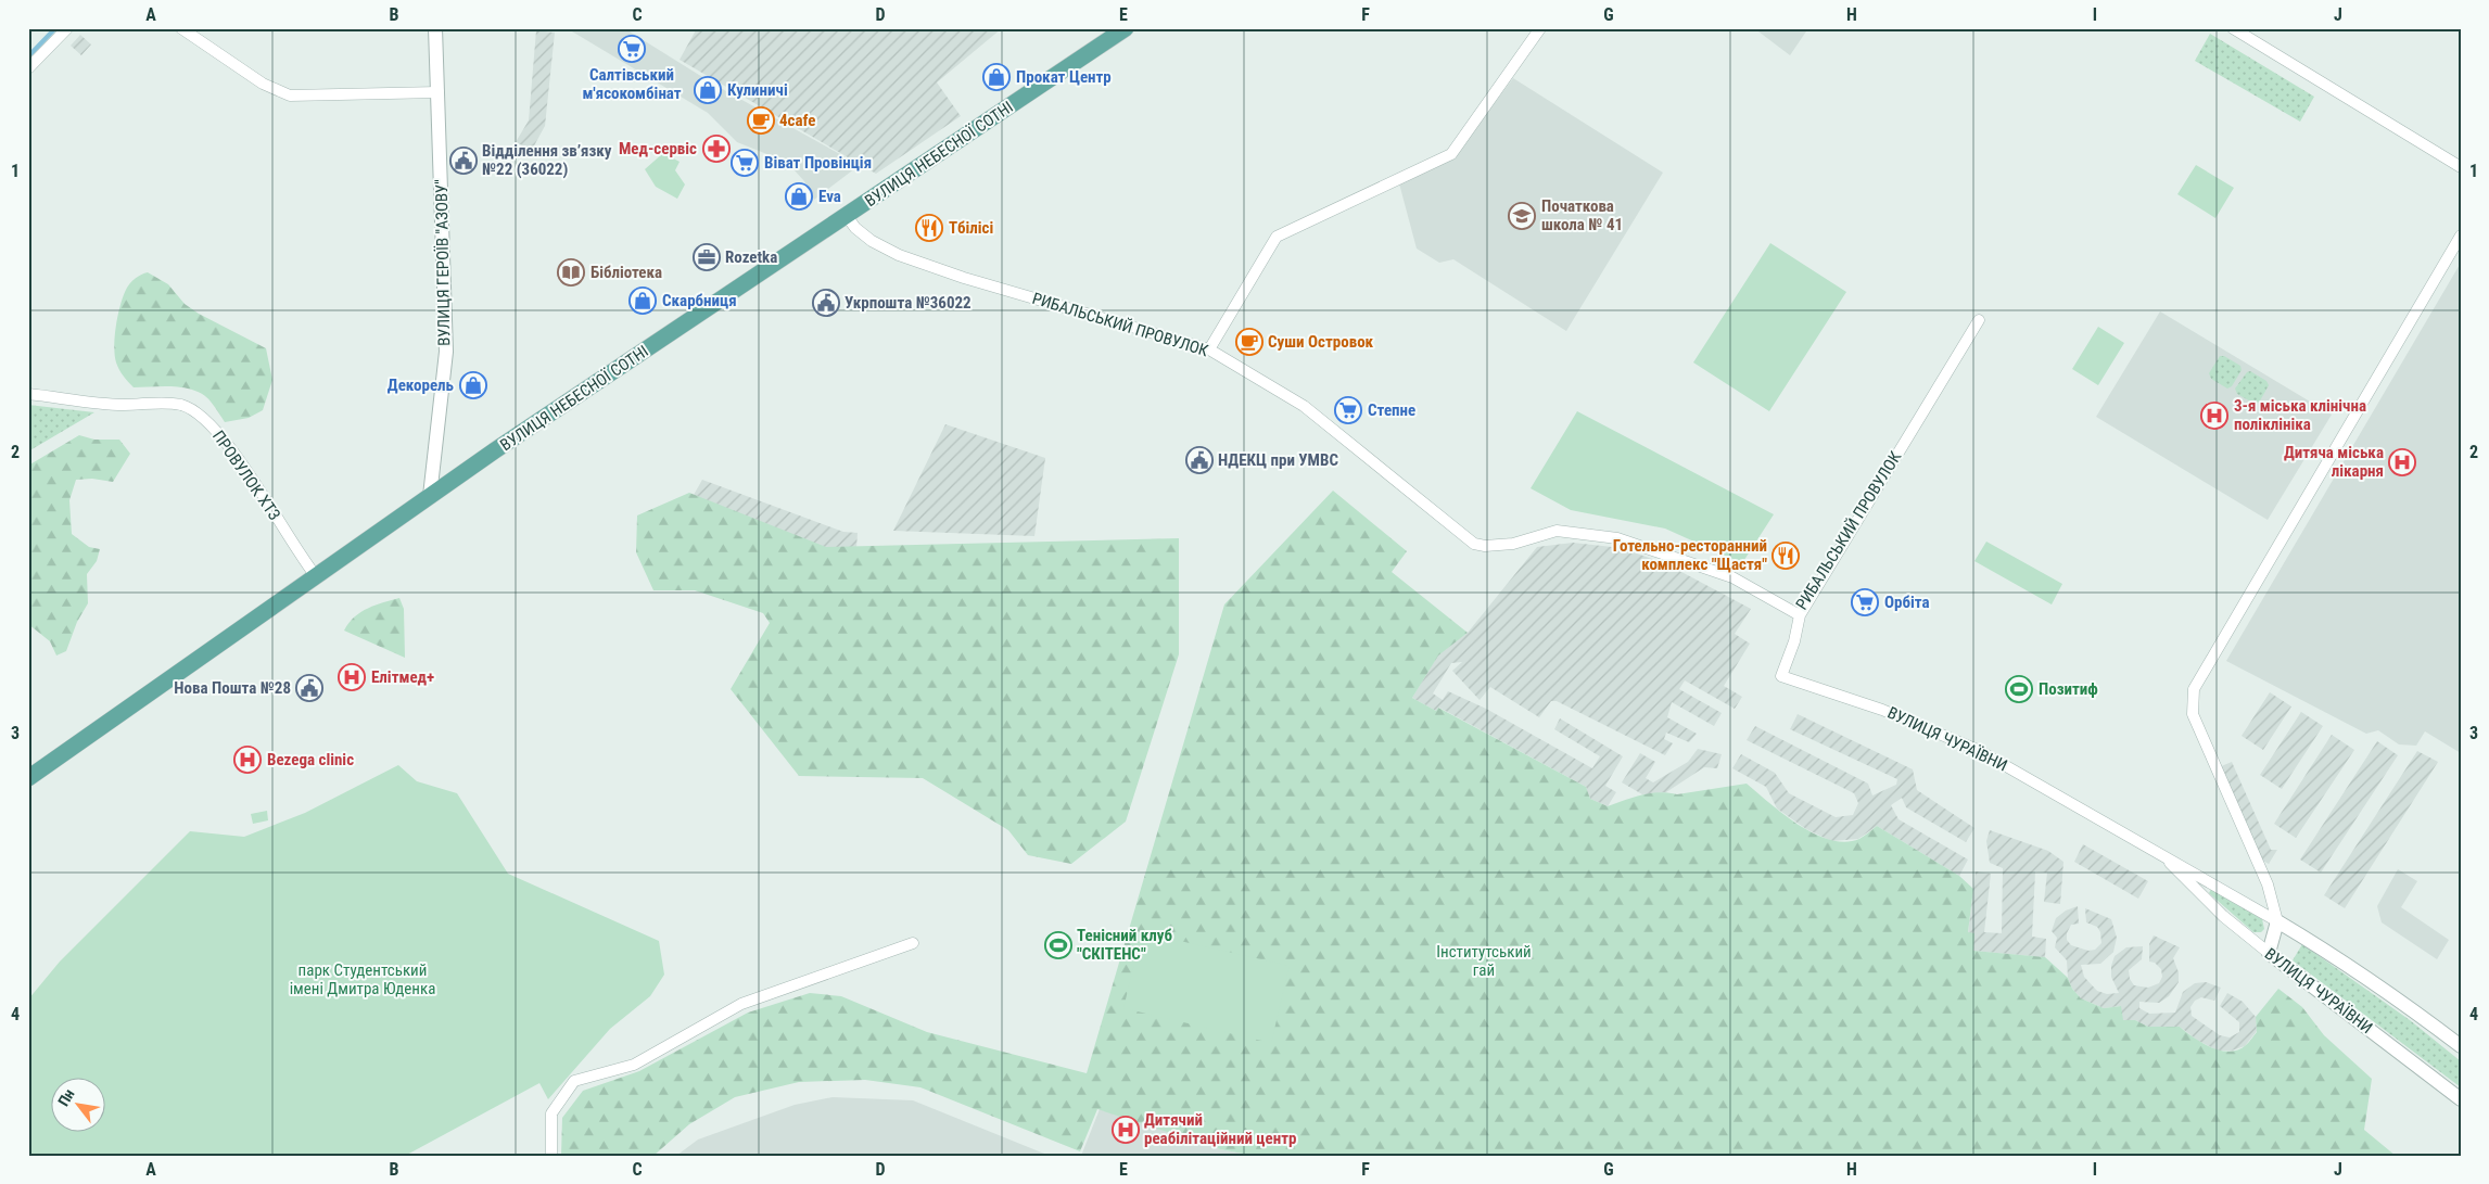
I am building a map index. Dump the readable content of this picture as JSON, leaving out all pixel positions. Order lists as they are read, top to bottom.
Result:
{
  "streets": {
    "main road": ["ВУЛИЦЯ НЕБЕСНОЇ СОТНІ"],
    "street": [
      "ВУЛИЦЯ ГЕРОЇВ \"АЗОВУ\"",
      "РИБАЛЬСЬКИЙ ПРОВУЛОК",
      "ПРОВУЛОК ХТЗ",
      "ВУЛИЦЯ ЧУРАЇВНИ"
    ]
  },
  "crossings": [
    ["ВУЛИЦЯ НЕБЕСНОЇ СОТНІ", "ВУЛИЦЯ ГЕРОЇВ \"АЗОВУ\""],
    ["ВУЛИЦЯ НЕБЕСНОЇ СОТНІ", "РИБАЛЬСЬКИЙ ПРОВУЛОК"],
    ["ВУЛИЦЯ НЕБЕСНОЇ СОТНІ", "ПРОВУЛОК ХТЗ"],
    ["РИБАЛЬСЬКИЙ ПРОВУЛОК", "ВУЛИЦЯ ЧУРАЇВНИ"]
  ],
  "parks": ["Інститутський гай", "парк Студентський імені Дмитра Юденка"],
  "places": {
    "supermarket": [
      "Салтівський м'ясокомбінат",
      "Віват Провінція",
      "Степне",
      "Орбіта"
    ],
    "shop": [
      "Прокат Центр",
      "Кулиничі",
      "Eva",
      "Скарбниця",
      "Декорель"
    ],
    "cafe": ["4cafe", "Суши Островок"],
    "pharmacy": ["Мед-сервіс"],
    "public building": [
      "Відділення зв’язку №22 (36022)",
      "Укрпошта №36022",
      "НДЕКЦ при УМВС",
      "Нова Пошта №28"
    ],
    "school or university": ["Початкова школа № 41"],
    "restaurant": ["Тбілісі", "Готельно-ресторанний комплекс \"Щастя\""],
    "office": ["Rozetka"],
    "library": ["Бібліотека"],
    "hospital": [
      "3-я міська клінічна поліклініка",
      "Дитяча міська лікарня",
      "Елітмед+",
      "Bezega clinic",
      "Дитячий реабілітаційний центр"
    ],
    "sports": ["Позитиф", "Тенісний клуб \"СКІТЕНС\""]
  },
  "north": "top left",
  "grid": {
    "columns": [
      "A",
      "B",
      "C",
      "D",
      "E",
      "F",
      "G",
      "H",
      "I",
      "J"
    ],
    "rows": [
      "1",
      "2",
      "3",
      "4"
    ]
  }
}
